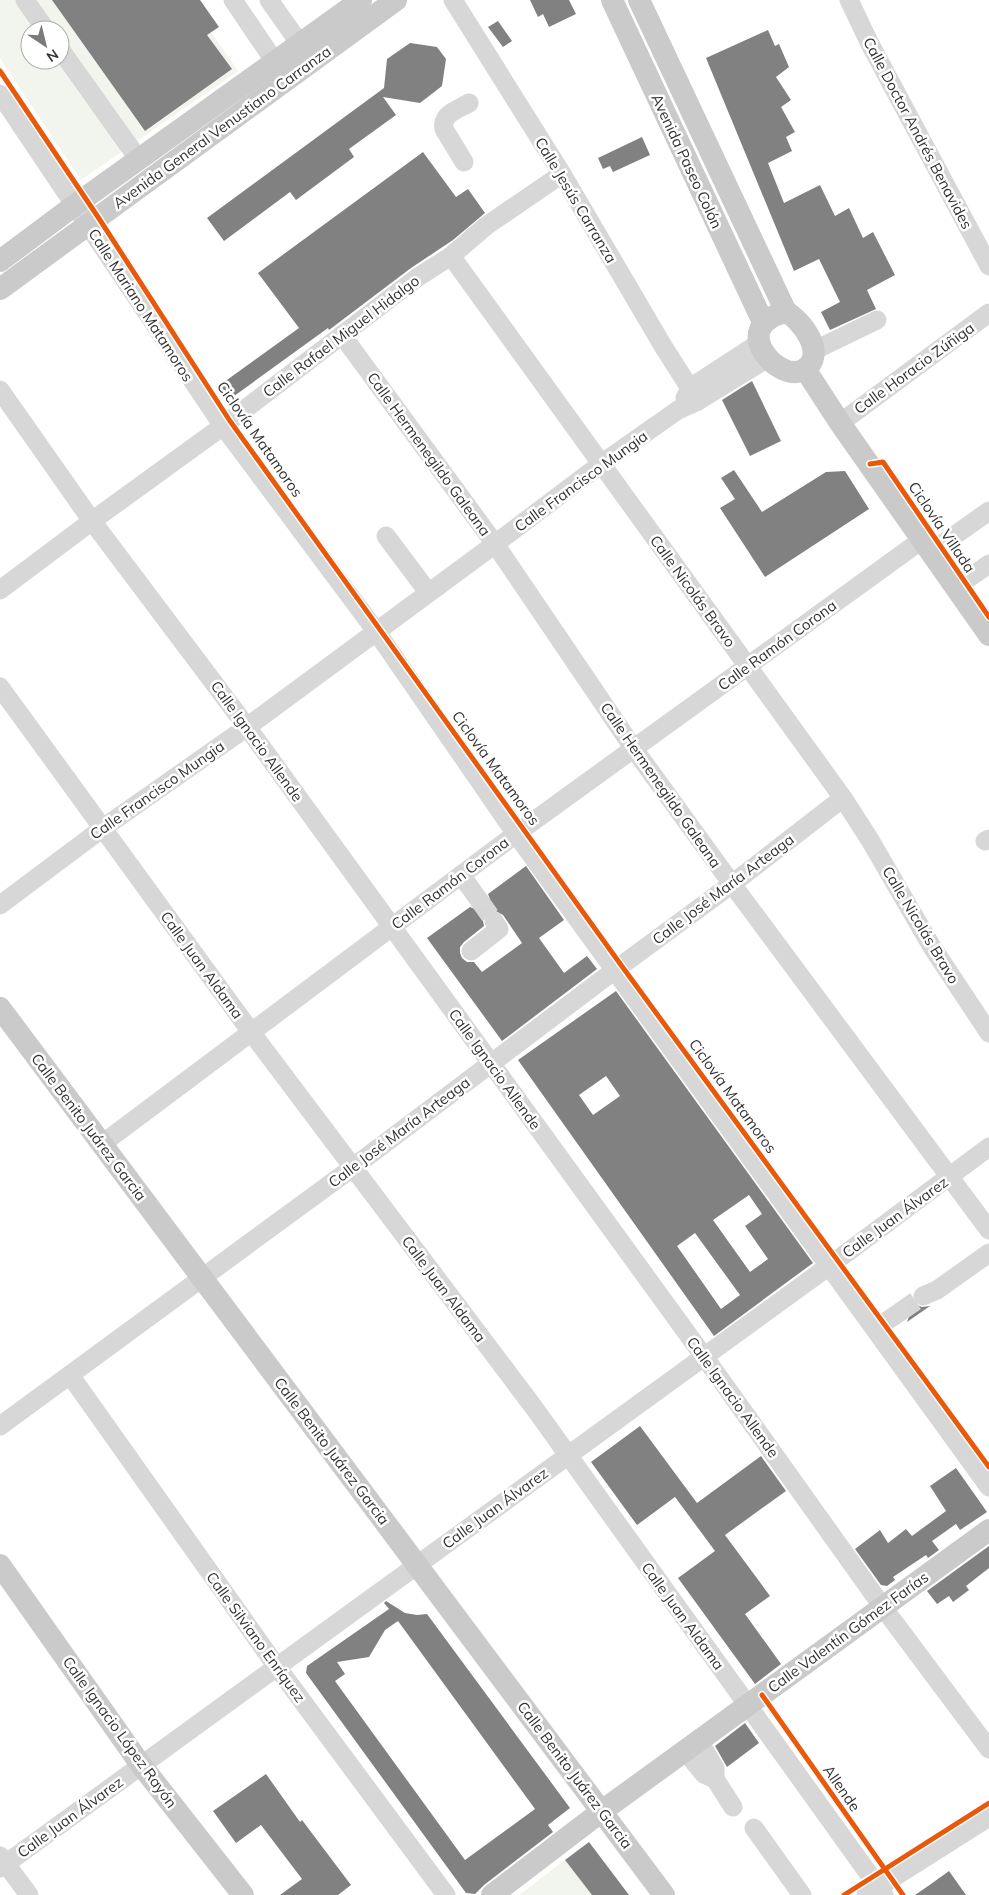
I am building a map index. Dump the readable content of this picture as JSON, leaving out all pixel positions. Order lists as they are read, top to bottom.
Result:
{
  "streets": {
    "main road": [
      "Avenida General Venustiano Carranza",
      "Avenida Paseo Colón",
      "Calle Benito Juárez Garcia",
      "Calle Valentín Gómez Farías",
      "Calle Ignacio López Rayón"
    ],
    "street": [
      "Calle Doctor Andrés Benavides",
      "Calle Jesús Carranza",
      "Calle Mariano Matamoros",
      "Calle Rafael Miguel Hidalgo",
      "Calle Horacio Zúñiga",
      "Calle Hermenegildo Galeana",
      "Calle Francisco Mungia",
      "Calle Nicolás Bravo",
      "Calle Ramón Corona",
      "Calle Ignacio Allende",
      "Calle José María Arteaga",
      "Calle Juan Aldama",
      "Calle Juan Álvarez",
      "Calle Silviano Enríquez"
    ],
    "cycle path": ["Ciclovía Matamoros", "Ciclovía Villada", "Allende"]
  },
  "crossings": [
    ["Avenida General Venustiano Carranza", "Calle Mariano Matamoros"],
    ["Avenida Paseo Colón", "Calle Horacio Zúñiga"],
    ["Avenida Paseo Colón", "Calle Francisco Mungia"],
    ["Avenida Paseo Colón", "Calle Ramón Corona"],
    ["Calle Jesús Carranza", "Calle Rafael Miguel Hidalgo"],
    ["Calle Jesús Carranza", "Calle Francisco Mungia"],
    ["Calle Mariano Matamoros", "Calle Rafael Miguel Hidalgo"],
    ["Calle Mariano Matamoros", "Calle Francisco Mungia"],
    ["Calle Mariano Matamoros", "Calle Ramón Corona"],
    ["Calle Mariano Matamoros", "Calle José María Arteaga"],
    ["Calle Mariano Matamoros", "Calle Juan Álvarez"],
    ["Calle Rafael Miguel Hidalgo", "Calle Hermenegildo Galeana"],
    ["Calle Rafael Miguel Hidalgo", "Calle Nicolás Bravo"],
    ["Calle Rafael Miguel Hidalgo", "Calle Ignacio Allende"],
    ["Calle Hermenegildo Galeana", "Calle Francisco Mungia"],
    ["Calle Hermenegildo Galeana", "Calle Ramón Corona"],
    ["Calle Hermenegildo Galeana", "Calle José María Arteaga"],
    ["Calle Hermenegildo Galeana", "Calle Juan Álvarez"],
    ["Calle Francisco Mungia", "Calle Nicolás Bravo"],
    ["Calle Francisco Mungia", "Calle Ignacio Allende"],
    ["Calle Francisco Mungia", "Calle Juan Aldama"],
    ["Calle Nicolás Bravo", "Calle Ramón Corona"],
    ["Calle Nicolás Bravo", "Calle José María Arteaga"],
    ["Calle Ramón Corona", "Calle Ignacio Allende"],
    ["Calle Ramón Corona", "Calle Juan Aldama"],
    ["Calle Ramón Corona", "Calle Benito Juárez Garcia"],
    ["Calle Ignacio Allende", "Calle José María Arteaga"],
    ["Calle Ignacio Allende", "Calle Juan Álvarez"],
    ["Calle Ignacio Allende", "Calle Valentín Gómez Farías"],
    ["Calle José María Arteaga", "Calle Juan Aldama"],
    ["Calle José María Arteaga", "Calle Benito Juárez Garcia"],
    ["Calle José María Arteaga", "Calle Silviano Enríquez"],
    ["Calle Juan Aldama", "Calle Juan Álvarez"],
    ["Calle Juan Aldama", "Calle Valentín Gómez Farías"],
    ["Calle Benito Juárez Garcia", "Calle Juan Álvarez"],
    ["Calle Benito Juárez Garcia", "Calle Valentín Gómez Farías"],
    ["Calle Juan Álvarez", "Calle Silviano Enríquez"],
    ["Calle Juan Álvarez", "Calle Ignacio López Rayón"]
  ],
  "north": "bottom right"
}
